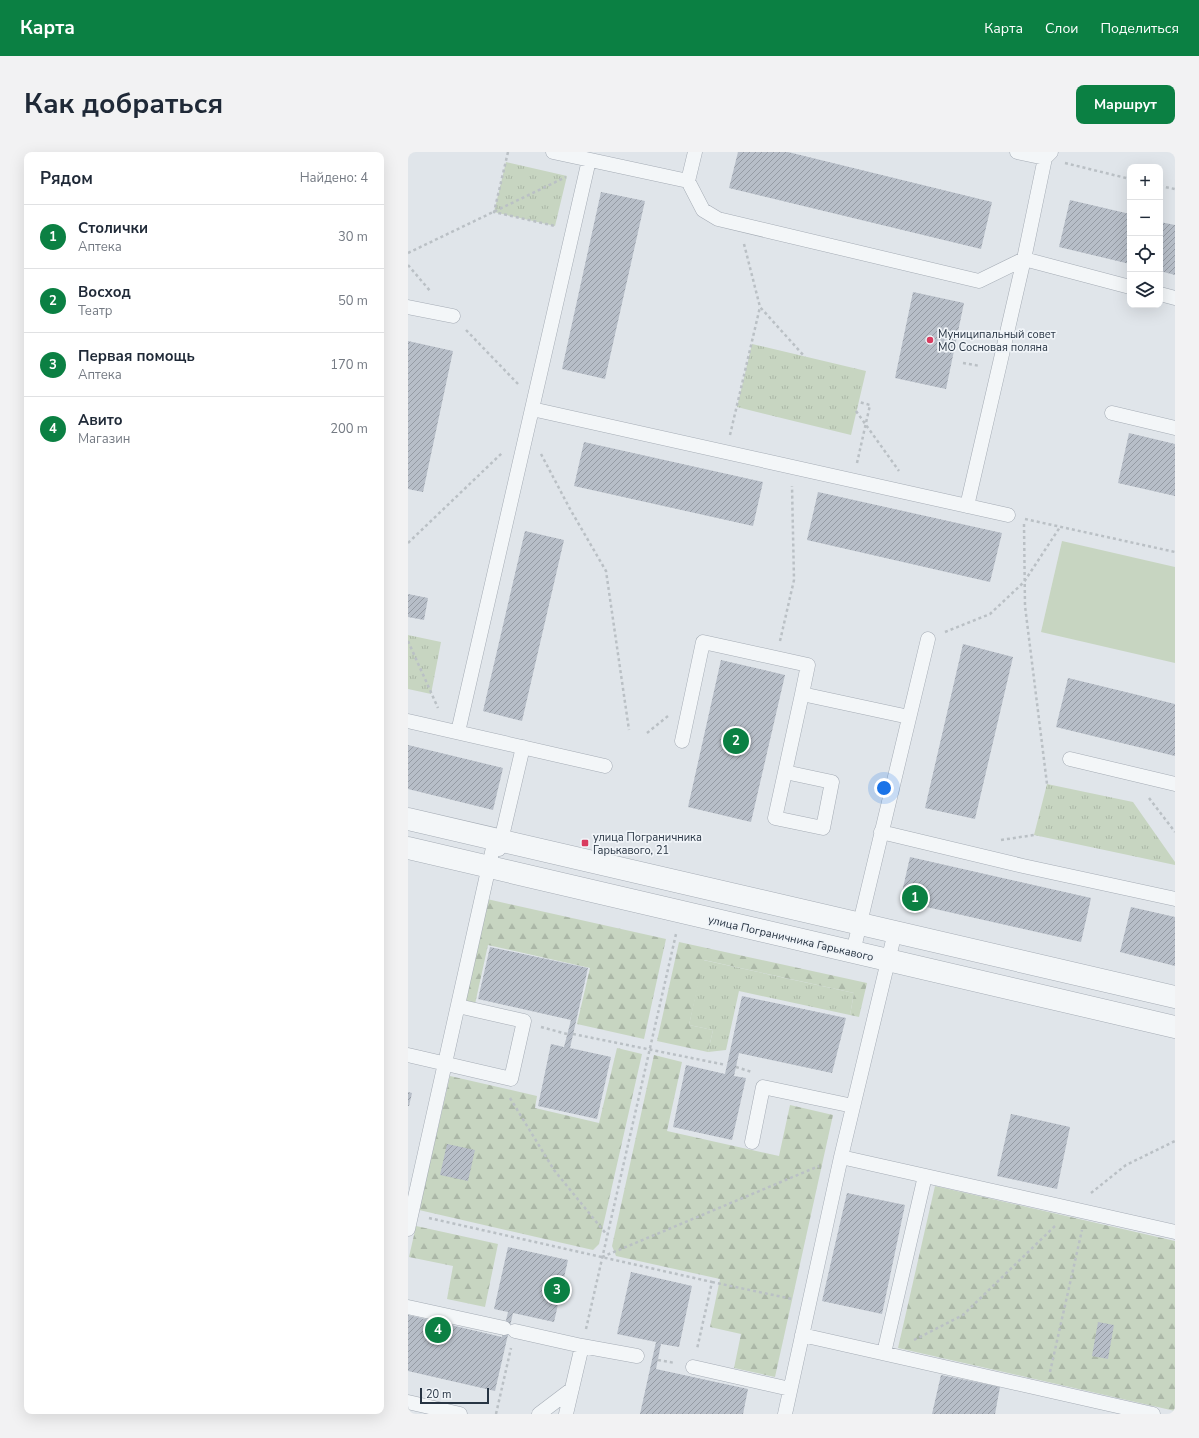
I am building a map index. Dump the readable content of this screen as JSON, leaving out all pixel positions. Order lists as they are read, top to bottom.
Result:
{
  "streets": {
    "street": ["улица Пограничника Гарькавого"]
  },
  "places": {
    "other": ["Муниципальный совет МО Сосновая поляна"],
    "transit": ["улица Пограничника Гарькавого, 21"]
  },
  "scale_bar": "20 m",
  "page": {
    "header": "Карта",
    "nav": ["Карта", "Слои", "Поделиться"],
    "title": "Как добраться",
    "buttons": "Маршрут",
    "heading": ["Рядом", "Найдено: 4"],
    "map_buttons": ["+", "−"],
    "list": [
      {
        "mark": "1",
        "name": "Столички",
        "note": "Аптека",
        "value": "30 m"
      },
      {
        "mark": "2",
        "name": "Восход",
        "note": "Театр",
        "value": "50 m"
      },
      {
        "mark": "3",
        "name": "Первая помощь",
        "note": "Аптека",
        "value": "170 m"
      },
      {
        "mark": "4",
        "name": "Авито",
        "note": "Магазин",
        "value": "200 m"
      }
    ],
    "pins": [
      "2",
      "1",
      "3",
      "4"
    ],
    "scale": "20 m"
  }
}
